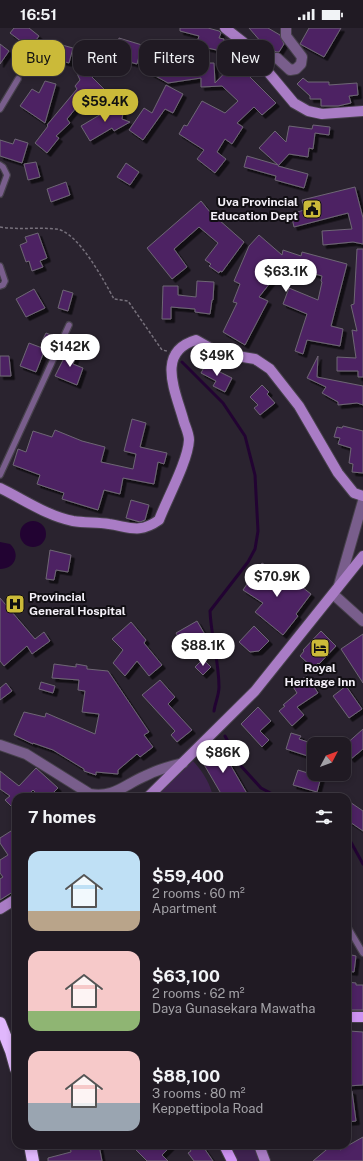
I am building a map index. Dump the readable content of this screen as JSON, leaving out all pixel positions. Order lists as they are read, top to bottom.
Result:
{
  "places": {
    "public building": ["Uva Provincial Education Dept"],
    "hospital": ["Provincial General Hospital"],
    "hotel": ["Royal Heritage Inn"]
  },
  "north": "top right",
  "page": {
    "status": "16:51",
    "chip": [
      "Buy",
      "Rent",
      "Filters",
      "New"
    ],
    "price": [
      "$59.4K",
      "$63.1K",
      "$142K",
      "$49K",
      "$70.9K",
      "$88.1K",
      "$86K"
    ],
    "heading": "7 homes",
    "list": [
      {
        "name": "$59,400",
        "note": "2 rooms · 60 m² · Apartment"
      },
      {
        "name": "$63,100",
        "note": "2 rooms · 62 m² · Daya Gunasekara Mawatha"
      },
      {
        "name": "$88,100",
        "note": "3 rooms · 80 m² · Keppettipola Road"
      }
    ]
  }
}
